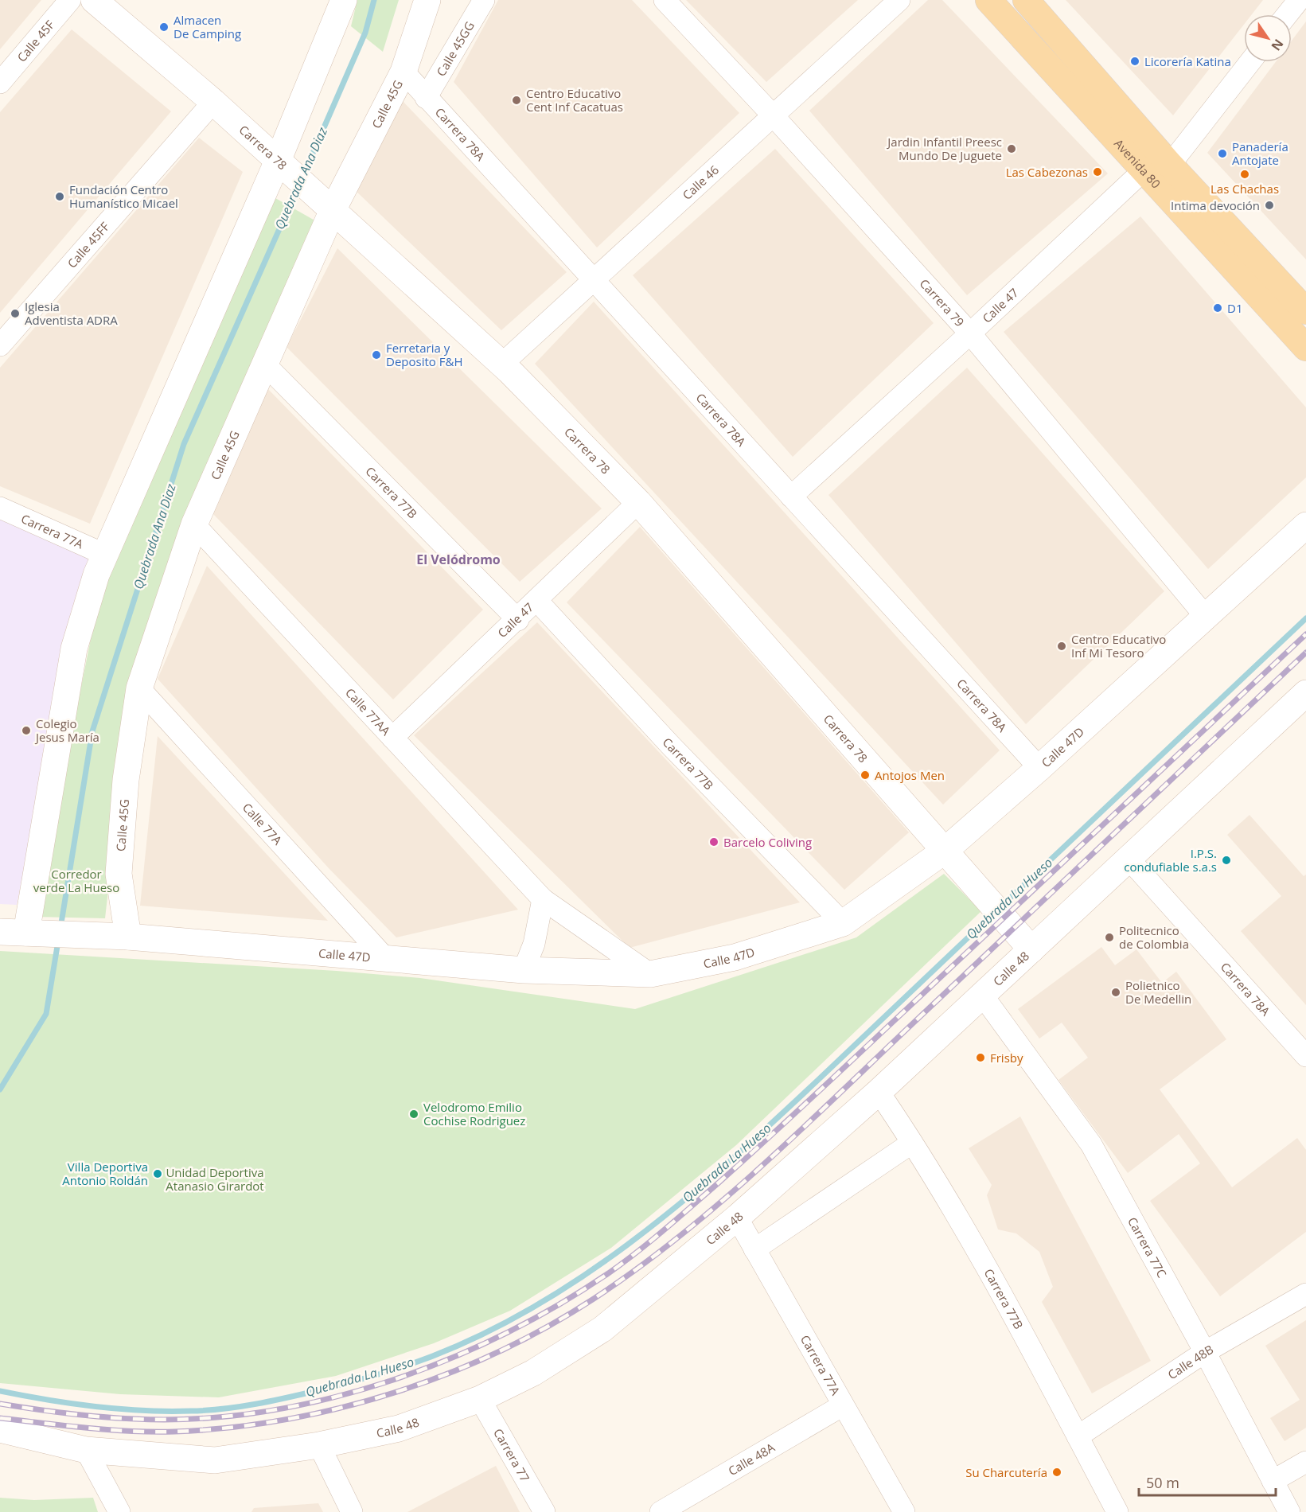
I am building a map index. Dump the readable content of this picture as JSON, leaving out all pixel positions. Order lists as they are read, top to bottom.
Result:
{
  "streets": {
    "main road": ["Avenida 80"],
    "street": [
      "Calle 45F",
      "Calle 45GG",
      "Calle 45G",
      "Carrera 78A",
      "Carrera 78",
      "Calle 46",
      "Calle 45FF",
      "Carrera 79",
      "Calle 47",
      "Carrera 77B",
      "Carrera 77A",
      "Calle 77AA",
      "Calle 47D",
      "Calle 77A",
      "Calle 48",
      "Carrera 77C",
      "Calle 48B",
      "Carrera 77",
      "Calle 48A"
    ]
  },
  "crossings": [
    ["Calle 45GG", "Carrera 78A"],
    ["Calle 45G", "Carrera 78A"],
    ["Calle 45G", "Carrera 78"],
    ["Calle 45G", "Carrera 77B"],
    ["Calle 45G", "Calle 77AA"],
    ["Calle 45G", "Calle 47D"],
    ["Calle 45G", "Calle 77A"],
    ["Carrera 78A", "Calle 46"],
    ["Carrera 78A", "Calle 47"],
    ["Carrera 78A", "Calle 47D"],
    ["Carrera 78A", "Calle 48"],
    ["Carrera 78", "Calle 46"],
    ["Carrera 78", "Calle 45FF"],
    ["Carrera 78", "Calle 47"],
    ["Carrera 78", "Calle 47D"],
    ["Carrera 78", "Calle 48"],
    ["Avenida 80", "Calle 47"],
    ["Calle 46", "Carrera 79"],
    ["Carrera 79", "Calle 47"],
    ["Carrera 79", "Calle 47D"],
    ["Calle 47", "Carrera 77B"],
    ["Calle 47", "Calle 77AA"],
    ["Carrera 77B", "Calle 47D"],
    ["Carrera 77B", "Calle 48"],
    ["Carrera 77B", "Calle 48B"],
    ["Carrera 77A", "Calle 48"],
    ["Carrera 77A", "Calle 48A"],
    ["Calle 77AA", "Calle 47D"],
    ["Calle 47D", "Calle 77A"],
    ["Calle 48", "Carrera 77C"],
    ["Calle 48", "Carrera 77"],
    ["Carrera 77C", "Calle 48B"]
  ],
  "districts": ["El Velódromo"],
  "water": ["Quebrada Ana Diaz", "Quebrada La Hueso"],
  "parks": ["Corredor verde La Hueso", "Unidad Deportiva Atanasio Girardot"],
  "places": [
    "Almacen De Camping",
    "Licorería Katina",
    "Centro Educativo Cent Inf Cacatuas",
    "Jardin Infantil Preesc Mundo De Juguete",
    "Panadería Antojate",
    "Las Cabezonas",
    "Las Chachas",
    "Fundación Centro Humanístico Micael",
    "Intima devoción",
    "D1",
    "Iglesia Adventista ADRA",
    "Ferretaria y Deposito F&H",
    "Centro Educativo Inf Mi Tesoro",
    "Colegio Jesus María",
    "Antojos Men",
    "Barcelo Coliving",
    "I.P.S. condufiable s.a.s",
    "Politecnico de Colombia",
    "Polietnico De Medellin",
    "Frisby",
    "Velodromo Emilio Cochise Rodriguez",
    "Villa Deportiva Antonio Roldán",
    "Su Charcutería"
  ],
  "scale_bar": "50 m",
  "north": "bottom right"
}
